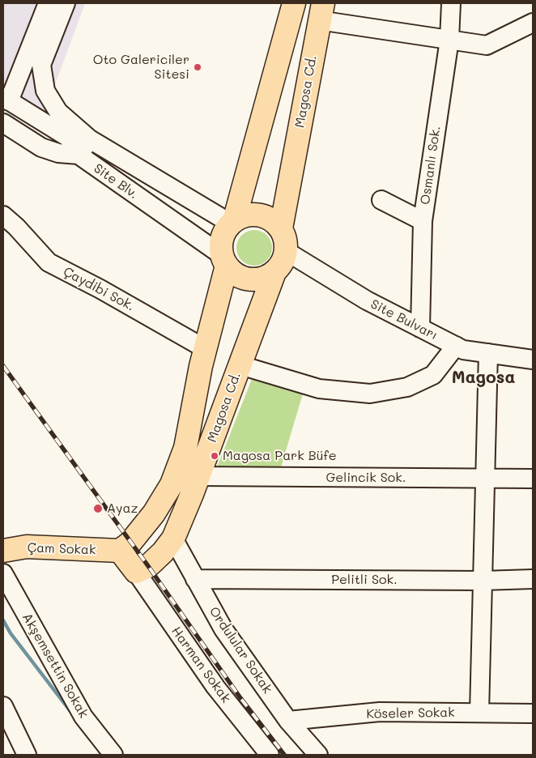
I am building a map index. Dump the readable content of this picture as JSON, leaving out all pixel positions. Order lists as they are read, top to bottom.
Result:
{
  "streets": {
    "main road": ["Magosa Cd.", "Çam Sokak"],
    "street": [
      "Osmanlı Sok.",
      "Site Blv.",
      "Çaydibi Sok.",
      "Site Bulvarı",
      "Gelincik Sok.",
      "Pelitli Sok.",
      "Ordulular Sokak",
      "Harman Sokak",
      "Akşemsettin Sokak",
      "Köseler Sokak"
    ]
  },
  "crossings": [
    ["Magosa Cd.", "Site Blv."],
    ["Magosa Cd.", "Çaydibi Sok."],
    ["Magosa Cd.", "Site Bulvarı"],
    ["Magosa Cd.", "Gelincik Sok."],
    ["Magosa Cd.", "Çam Sokak"],
    ["Magosa Cd.", "Ordulular Sokak"],
    ["Magosa Cd.", "Harman Sokak"],
    ["Osmanlı Sok.", "Site Bulvarı"],
    ["Site Blv.", "Site Bulvarı"],
    ["Pelitli Sok.", "Ordulular Sokak"],
    ["Ordulular Sokak", "Köseler Sokak"]
  ],
  "districts": ["Magosa"],
  "places": ["Oto Galericiler Sitesi", "Magosa Park Büfe", "Ayaz"]
}
